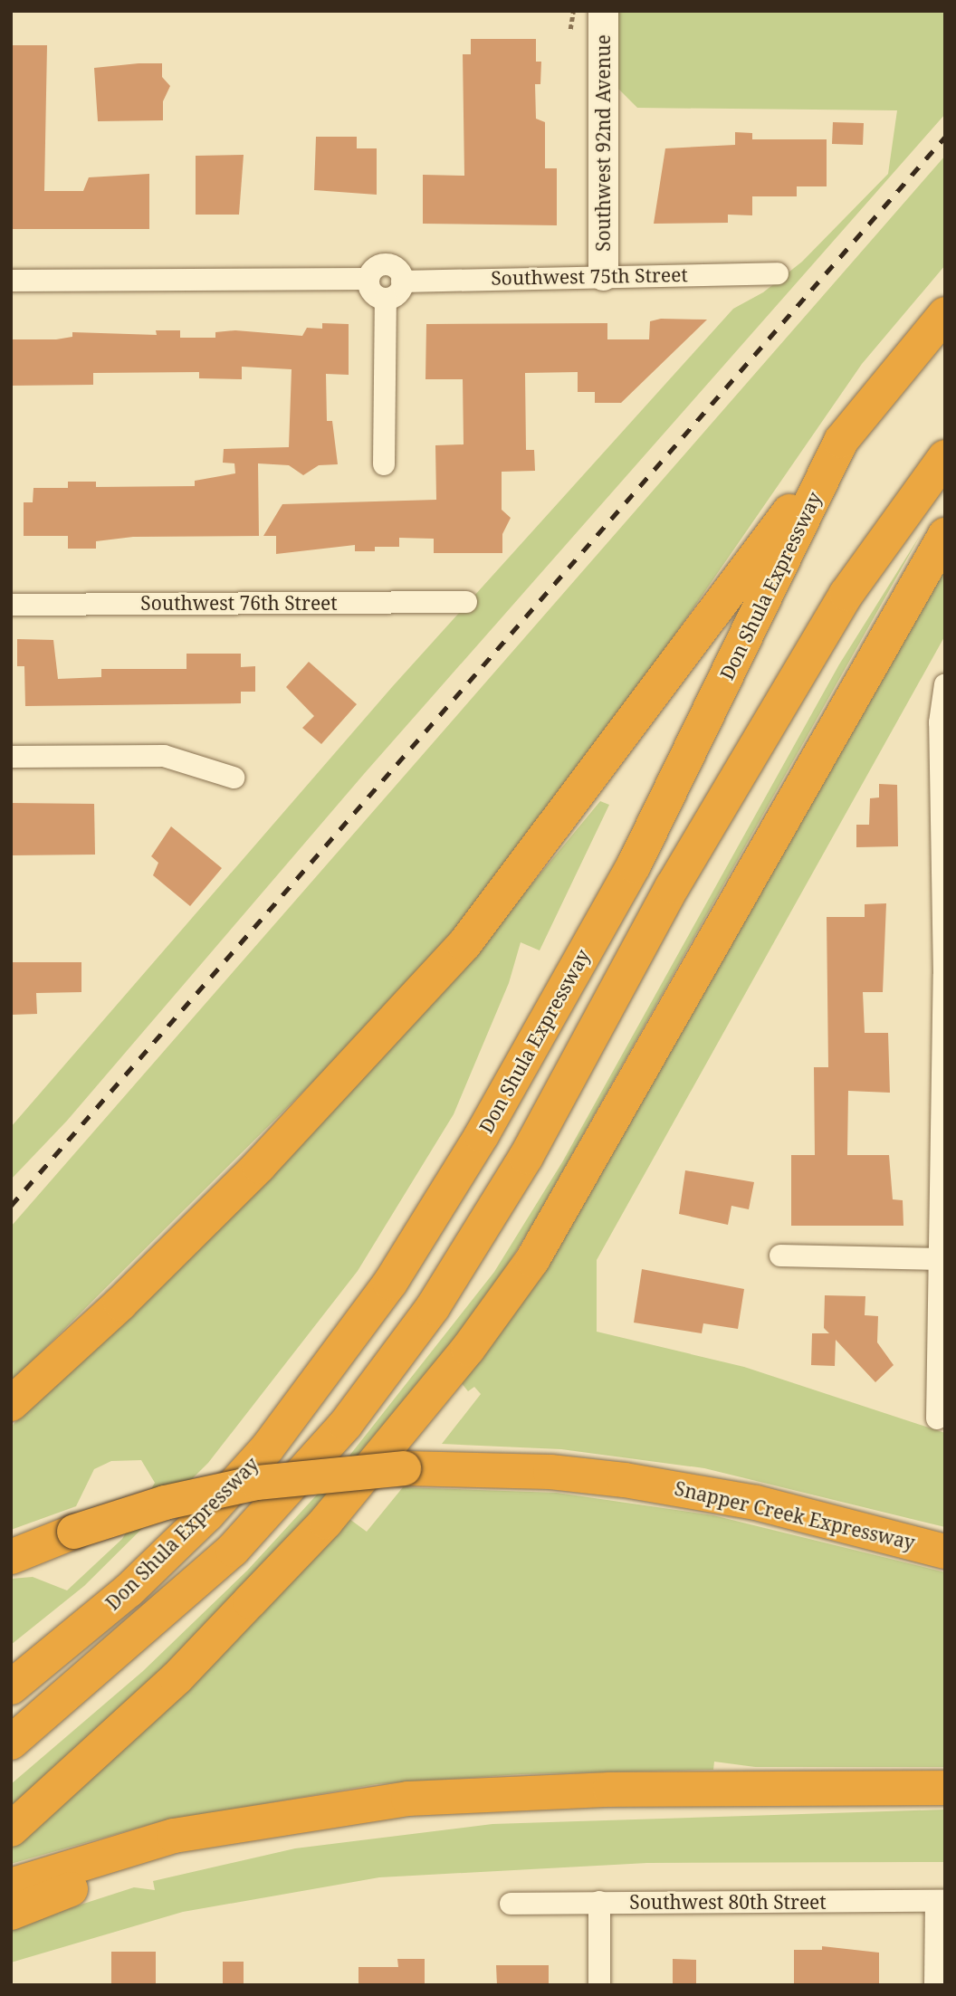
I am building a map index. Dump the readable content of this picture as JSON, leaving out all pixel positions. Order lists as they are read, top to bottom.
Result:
{
  "streets": {
    "highway": ["Don Shula Expressway", "Snapper Creek Expressway"],
    "street": [
      "Southwest 92nd Avenue",
      "Southwest 75th Street",
      "Southwest 76th Street",
      "Southwest 80th Street"
    ]
  },
  "crossings": [
    ["Southwest 92nd Avenue", "Southwest 75th Street"]
  ]
}
